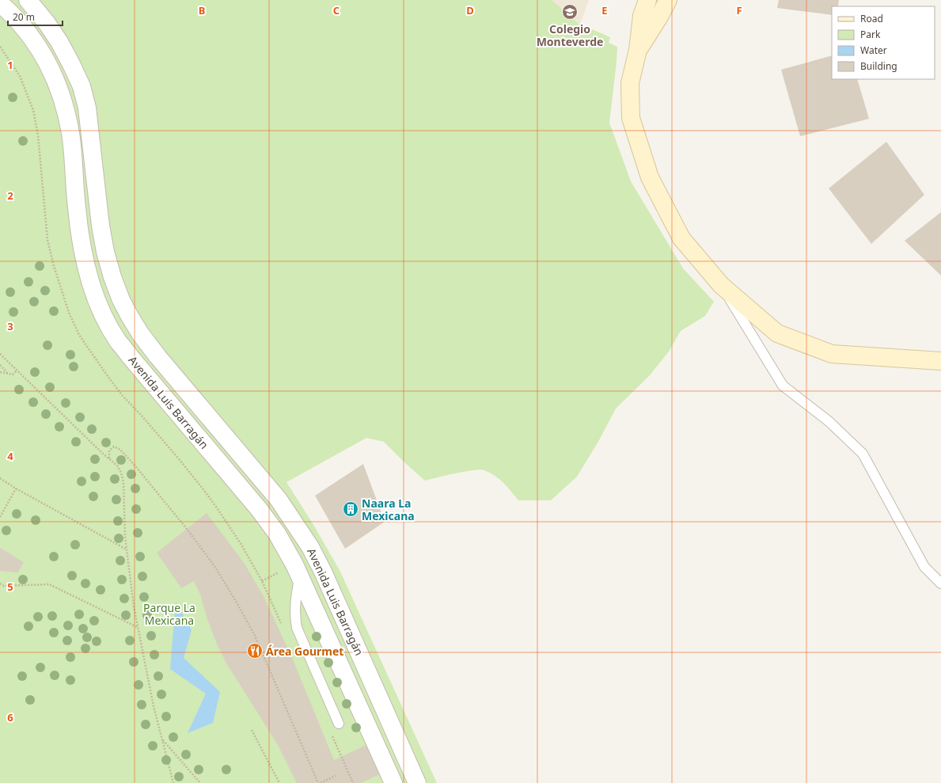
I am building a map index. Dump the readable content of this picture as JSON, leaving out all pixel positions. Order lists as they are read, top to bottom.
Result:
{
  "streets": {
    "street": ["Avenida Luis Barragán"]
  },
  "parks": ["Parque La Mexicana"],
  "places": {
    "school or university": ["Colegio Monteverde"],
    "building": ["Naara La Mexicana"],
    "restaurant": ["Área Gourmet"]
  },
  "legend": [
    "Road",
    "Park",
    "Water",
    "Building"
  ],
  "scale_bar": "20 m",
  "grid": {
    "columns": [
      "B",
      "C",
      "D",
      "E",
      "F"
    ],
    "rows": [
      "1",
      "2",
      "3",
      "4",
      "5",
      "6"
    ]
  }
}
